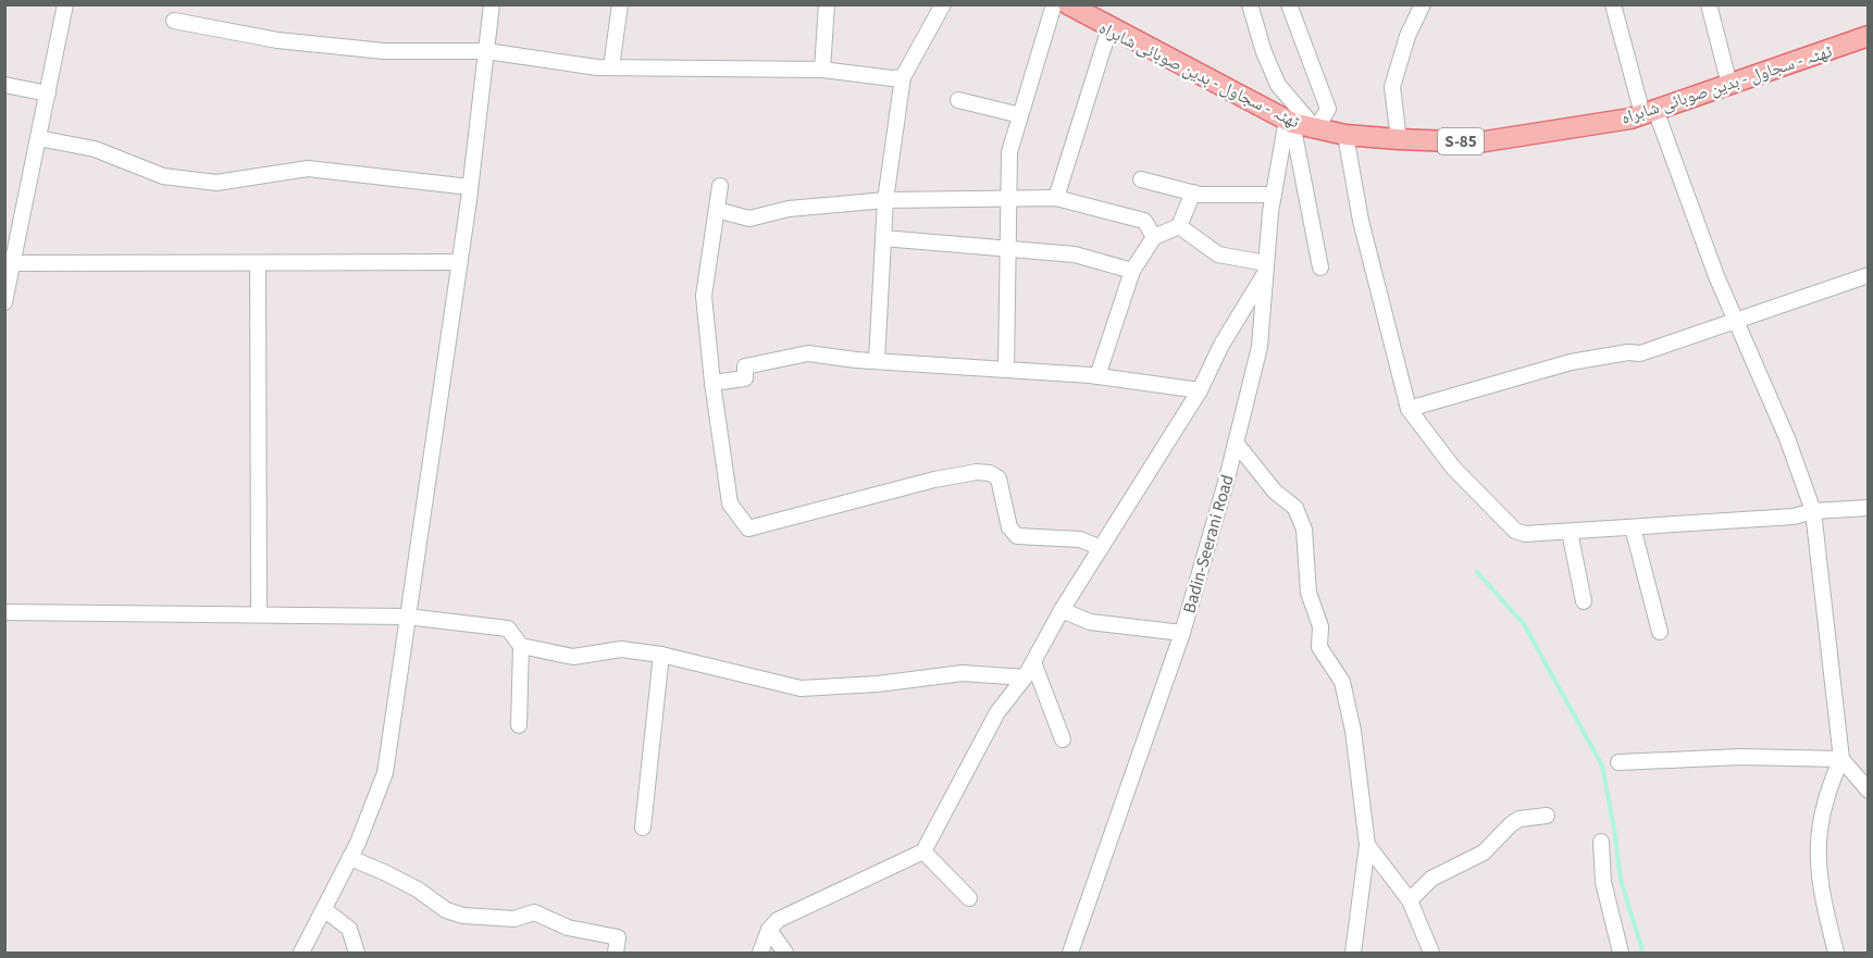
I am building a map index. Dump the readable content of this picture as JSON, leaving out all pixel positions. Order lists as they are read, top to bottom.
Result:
{
  "streets": {
    "main road": ["ٹھٹہ - سجاول - بدین صوبائی شاہراہ", "S-85"],
    "street": ["Badin-Seerani Road"]
  },
  "crossings": [
    ["ٹھٹہ - سجاول - بدین صوبائی شاہراہ", "Badin-Seerani Road"]
  ]
}
